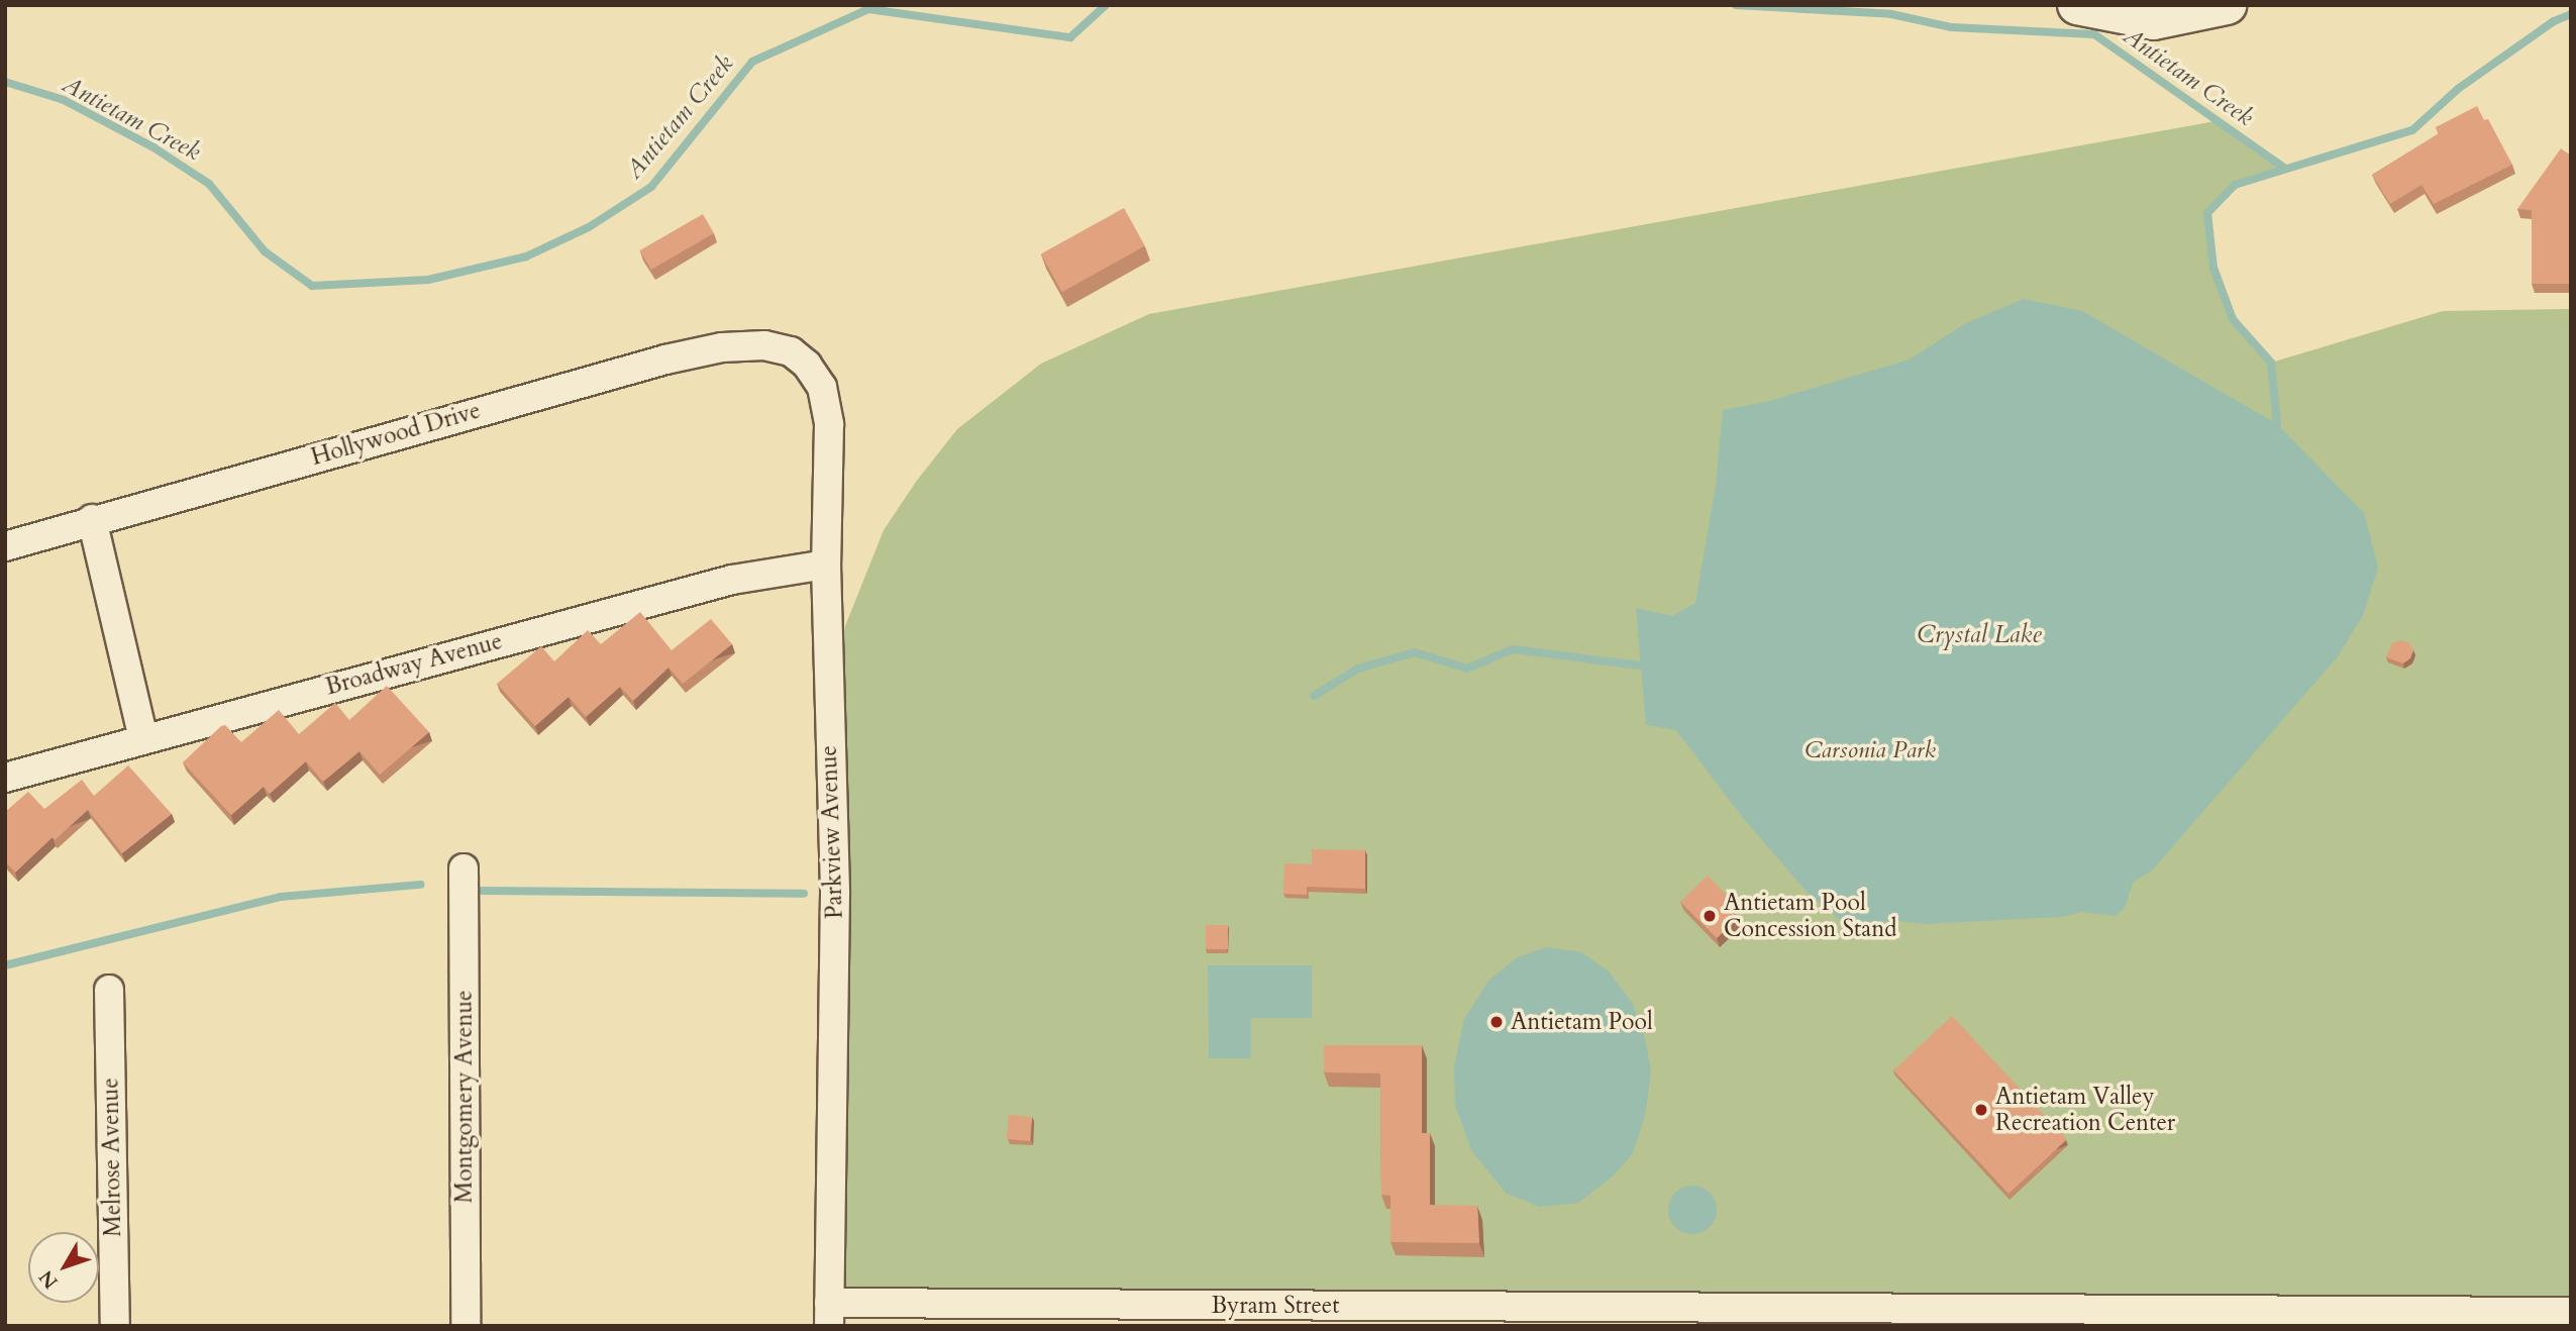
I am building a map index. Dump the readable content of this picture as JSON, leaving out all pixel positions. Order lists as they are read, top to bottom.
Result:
{
  "streets": {
    "street": [
      "Hollywood Drive",
      "Broadway Avenue",
      "Parkview Avenue",
      "Montgomery Avenue",
      "Melrose Avenue",
      "Byram Street"
    ]
  },
  "crossings": [
    ["Hollywood Drive", "Parkview Avenue"],
    ["Broadway Avenue", "Parkview Avenue"],
    ["Parkview Avenue", "Byram Street"]
  ],
  "water": ["Antietam Creek", "Crystal Lake"],
  "parks": ["Carsonia Park"],
  "places": ["Antietam Pool Concession Stand", "Antietam Pool", "Antietam Valley Recreation Center"],
  "north": "bottom left"
}
